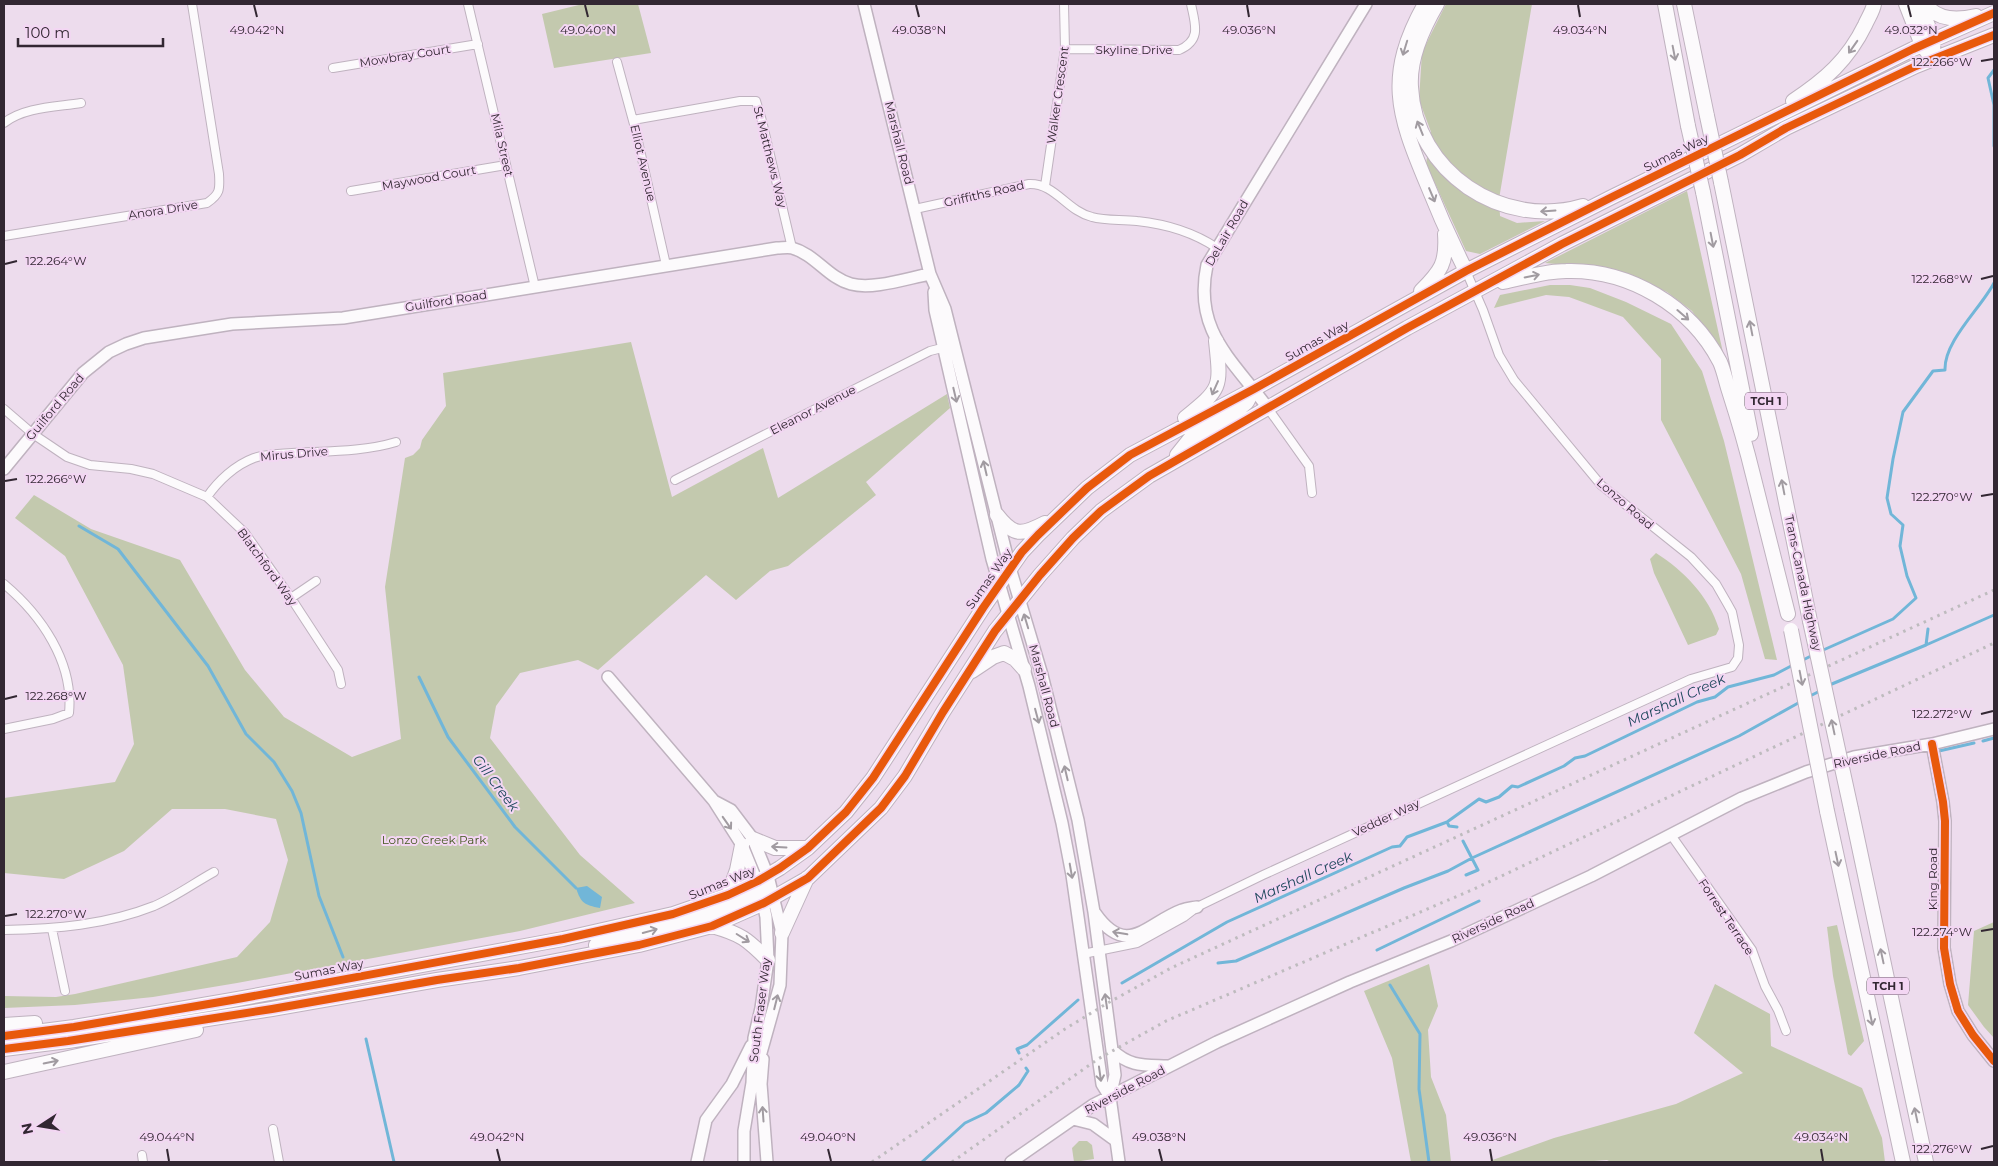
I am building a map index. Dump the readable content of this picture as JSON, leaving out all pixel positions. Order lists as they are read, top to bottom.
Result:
{
  "streets": {
    "highway": ["Sumas Way", "TCH 1", "Trans-Canada Highway"],
    "street": [
      "Skyline Drive",
      "Mowbray Court",
      "Walker Crescent",
      "Marshall Road",
      "Mila Street",
      "St Matthews Way",
      "Elliot Avenue",
      "Maywood Court",
      "Griffiths Road",
      "Anora Drive",
      "DeLair Road",
      "Guilford Road",
      "Eleanor Avenue",
      "Mirus Drive",
      "Lonzo Road",
      "Blatchford Way",
      "Riverside Road",
      "Vedder Way",
      "King Road",
      "Forrest Terrace",
      "South Fraser Way"
    ]
  },
  "crossings": [
    ["Skyline Drive", "Walker Crescent"],
    ["Mowbray Court", "Mila Street"],
    ["Walker Crescent", "Griffiths Road"],
    ["Marshall Road", "Sumas Way"],
    ["Marshall Road", "Griffiths Road"],
    ["Marshall Road", "Eleanor Avenue"],
    ["Marshall Road", "Riverside Road"],
    ["Marshall Road", "Vedder Way"],
    ["Mila Street", "Maywood Court"],
    ["Mila Street", "Guilford Road"],
    ["Sumas Way", "DeLair Road"],
    ["Sumas Way", "Lonzo Road"],
    ["Sumas Way", "South Fraser Way"],
    ["St Matthews Way", "Elliot Avenue"],
    ["St Matthews Way", "Guilford Road"],
    ["Elliot Avenue", "Guilford Road"],
    ["Guilford Road", "Blatchford Way"],
    ["Mirus Drive", "Blatchford Way"],
    ["Lonzo Road", "Vedder Way"],
    ["Riverside Road", "King Road"],
    ["Riverside Road", "Forrest Terrace"]
  ],
  "water": ["Marshall Creek", "Gill Creek"],
  "parks": ["Lonzo Creek Park"],
  "scale_bar": "100 m",
  "north": "left",
  "coordinates": [
    "49.042°N",
    "49.040°N",
    "49.038°N",
    "49.036°N",
    "49.034°N",
    "49.032°N",
    "122.266°W",
    "122.264°W",
    "122.268°W",
    "122.270°W",
    "122.272°W",
    "122.274°W",
    "49.044°N",
    "122.276°W"
  ]
}
